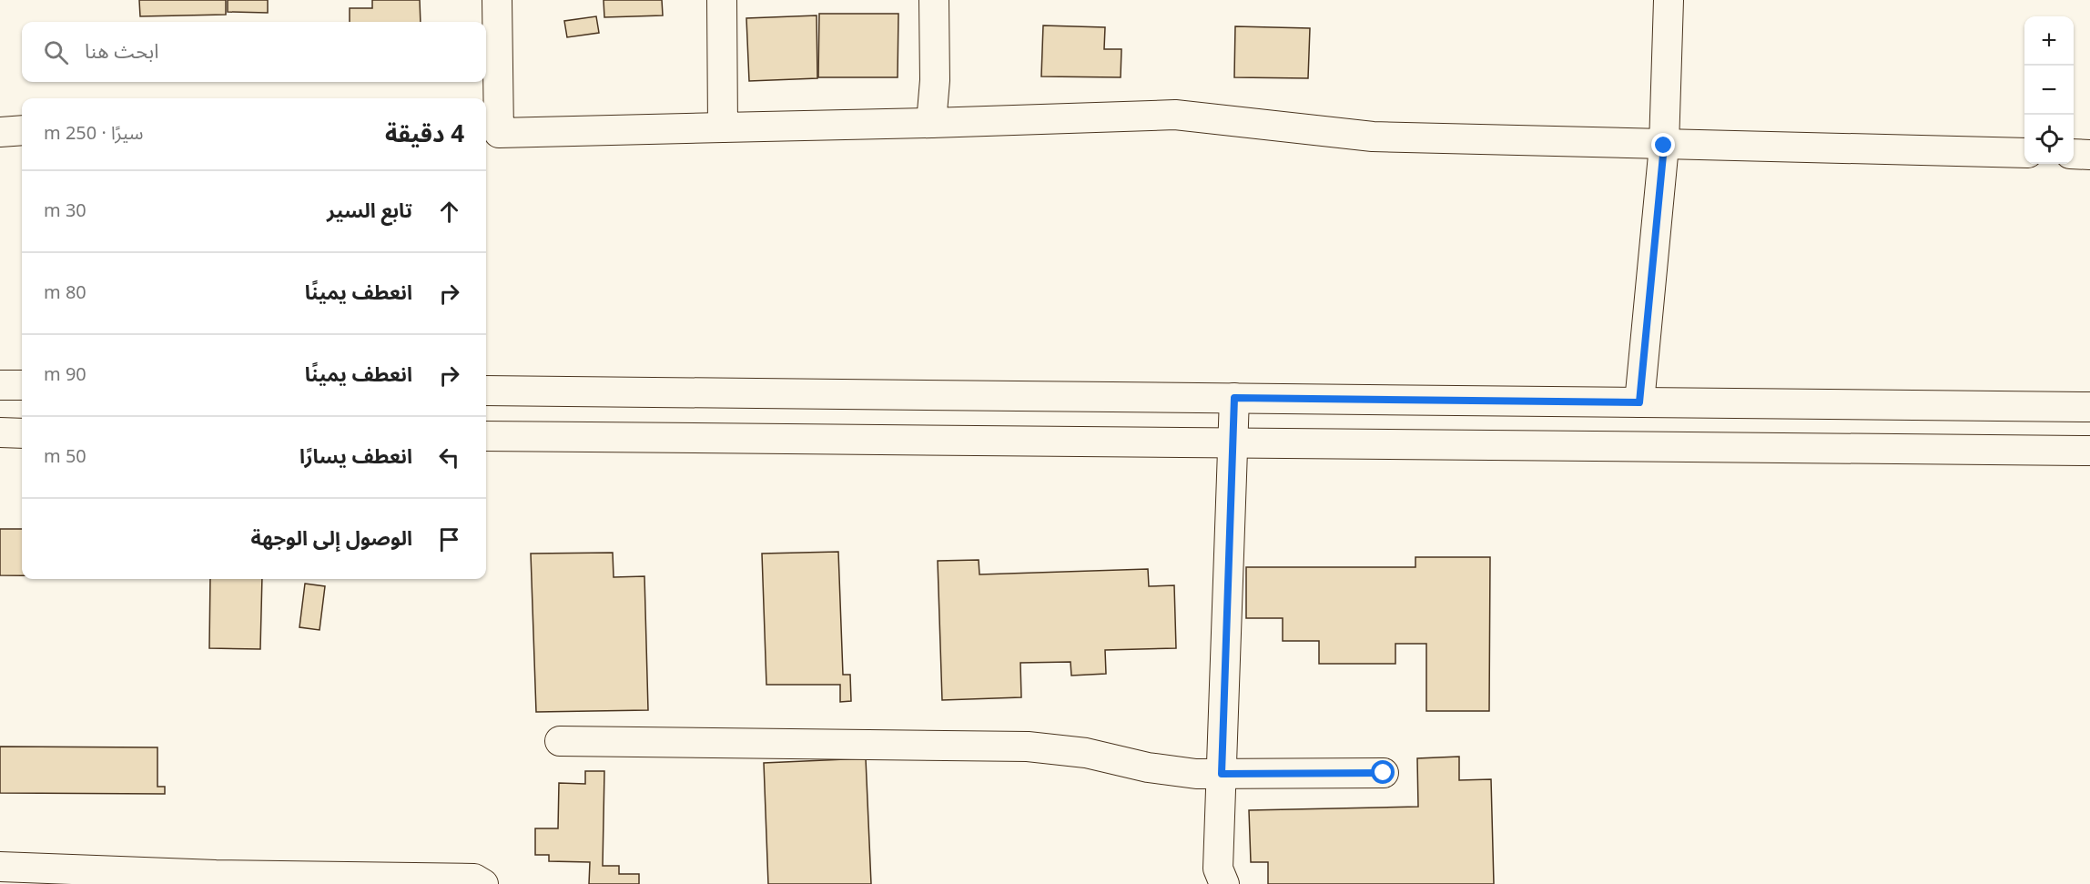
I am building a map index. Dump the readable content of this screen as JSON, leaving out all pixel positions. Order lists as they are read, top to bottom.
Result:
{
  "page": {
    "map_buttons": ["+", "−"],
    "search": "ابحث هنا",
    "heading": ["4 دقيقة", "سيرًا · 250 m"],
    "list": [
      ["تابع السير", "30 m"],
      ["انعطف يمينًا", "80 m"],
      ["انعطف يمينًا", "90 m"],
      ["انعطف يسارًا", "50 m"],
      "الوصول إلى الوجهة"
    ]
  }
}
